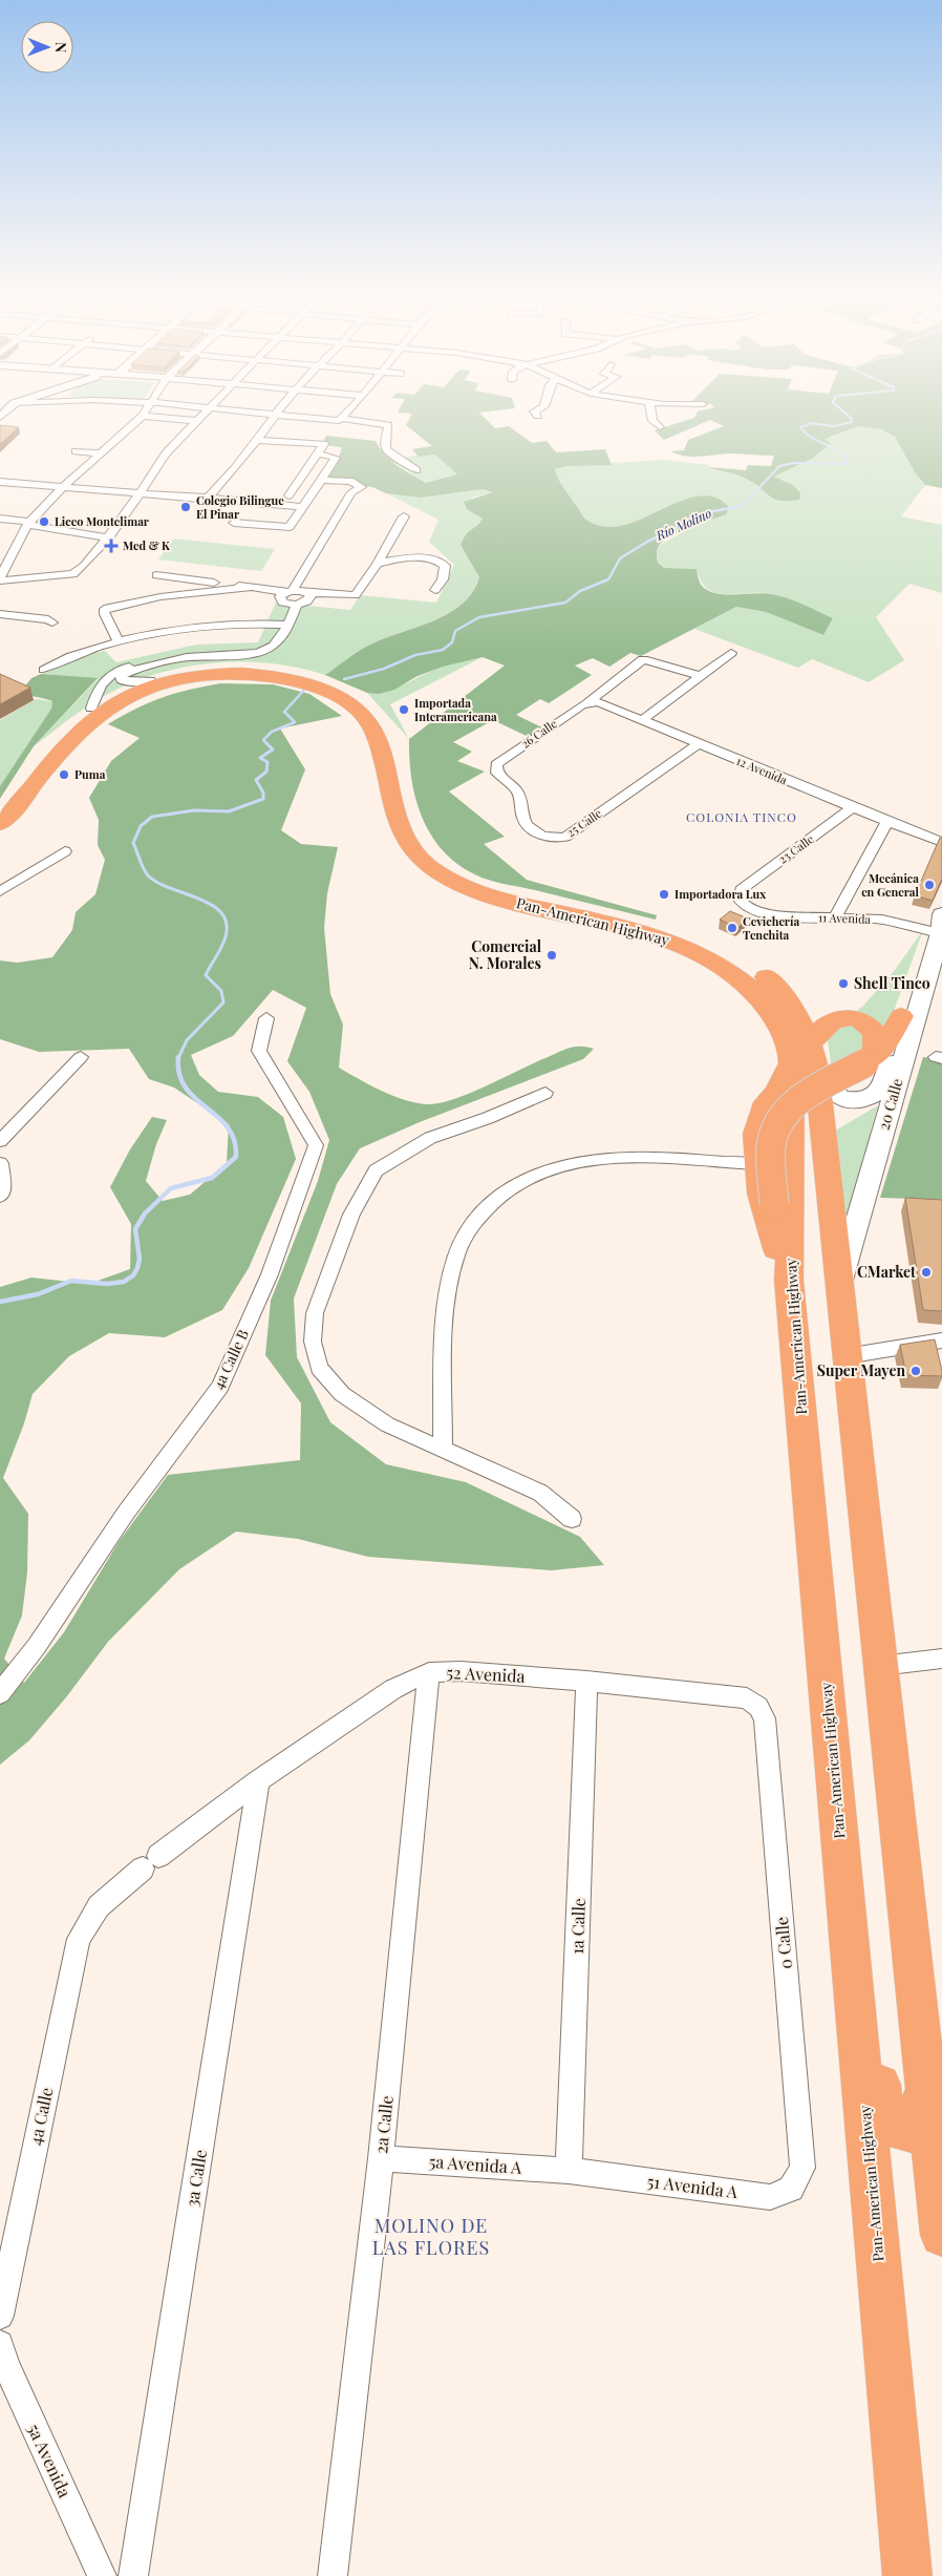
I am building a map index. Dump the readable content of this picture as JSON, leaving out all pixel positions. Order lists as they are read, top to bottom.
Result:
{
  "streets": {
    "highway": ["Pan-American Highway"],
    "main road": ["20 Calle"],
    "street": [
      "26 Calle",
      "12 Avenida",
      "25 Calle",
      "23 Calle",
      "11 Avenida",
      "4a Calle B",
      "52 Avenida",
      "1a Calle",
      "0 Calle",
      "4a Calle",
      "2a Calle",
      "5a Avenida A",
      "3a Calle",
      "51 Avenida A",
      "5a Avenida"
    ]
  },
  "crossings": [
    ["26 Calle", "12 Avenida"],
    ["26 Calle", "25 Calle"],
    ["12 Avenida", "25 Calle"],
    ["12 Avenida", "23 Calle"],
    ["23 Calle", "11 Avenida"],
    ["11 Avenida", "20 Calle"],
    ["Pan-American Highway", "20 Calle"],
    ["52 Avenida", "1a Calle"],
    ["52 Avenida", "0 Calle"],
    ["52 Avenida", "4a Calle"],
    ["52 Avenida", "2a Calle"],
    ["52 Avenida", "3a Calle"],
    ["1a Calle", "5a Avenida A"],
    ["1a Calle", "51 Avenida A"],
    ["0 Calle", "51 Avenida A"],
    ["2a Calle", "5a Avenida A"],
    ["5a Avenida A", "51 Avenida A"]
  ],
  "districts": ["COLONIA TINCO", "MOLINO DE LAS FLORES"],
  "water": ["Río Molino"],
  "places": {
    "other": [
      "Colegio Bilingue El Pinar",
      "Liceo Montelimar",
      "Importada Interamericana",
      "Puma",
      "Mecánica en General",
      "Importadora Lux",
      "Cevichería Tenchita",
      "Comercial N. Morales",
      "Shell Tinco",
      "CMarket",
      "Super Mayen"
    ],
    "health": ["Med & K"]
  },
  "north": "right"
}
